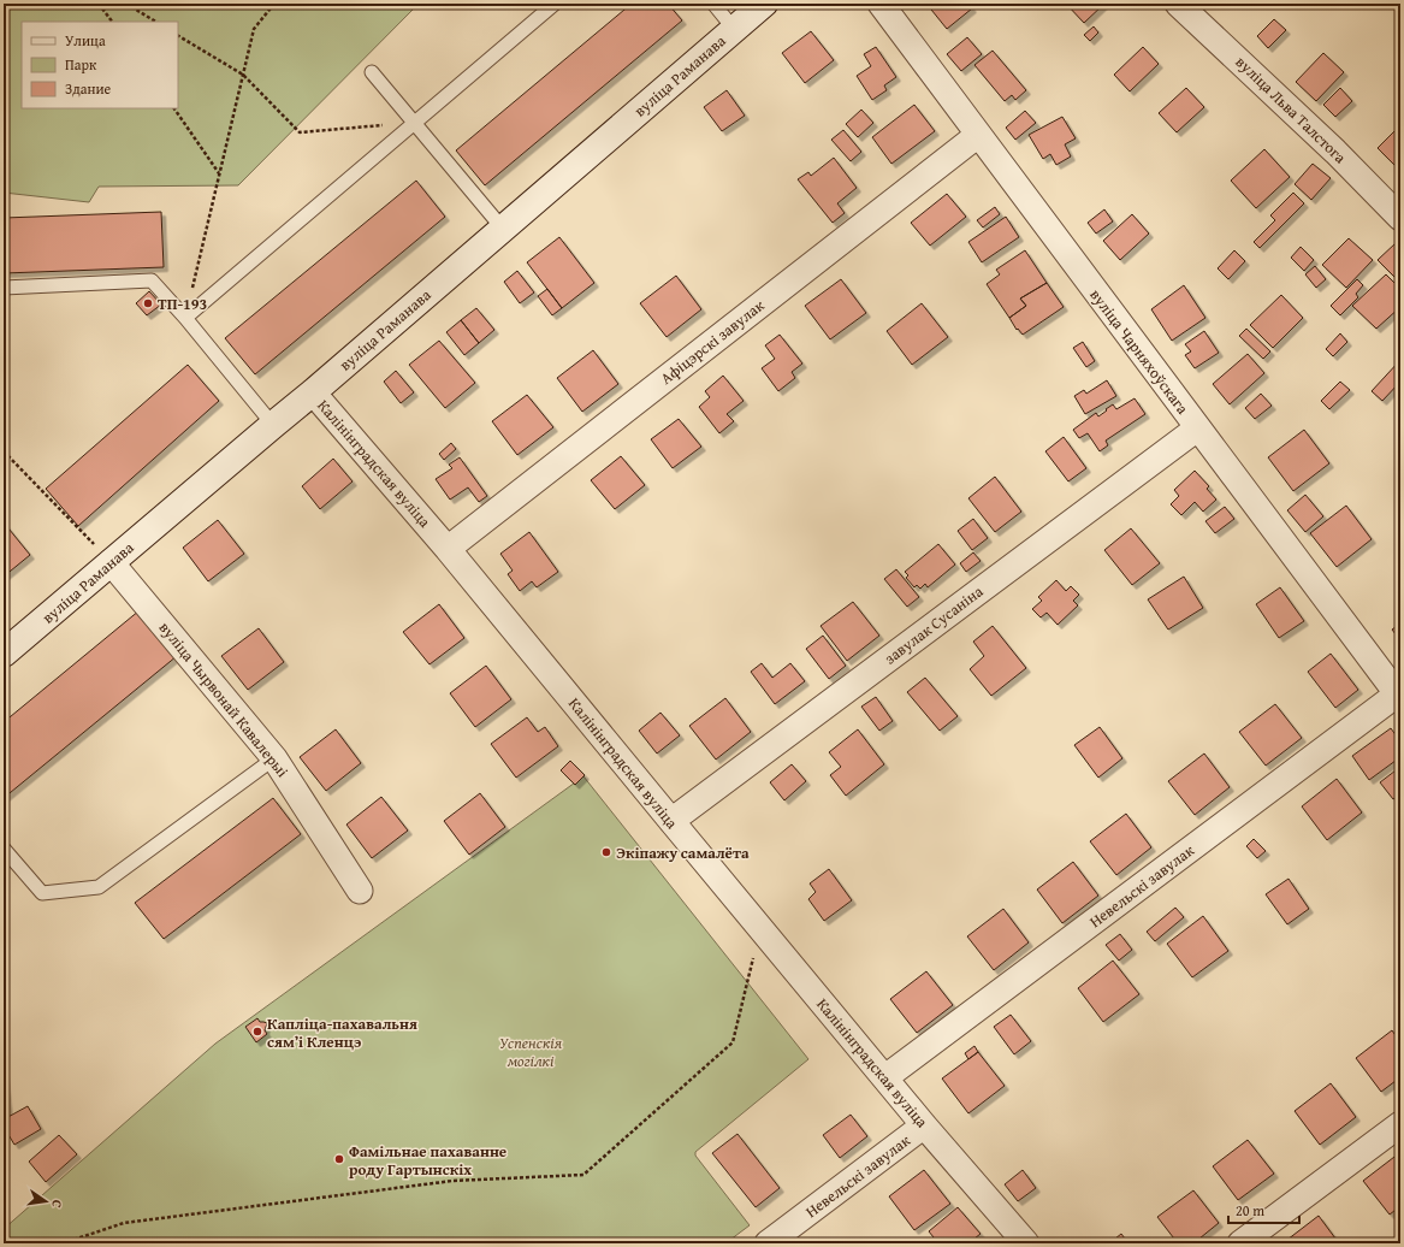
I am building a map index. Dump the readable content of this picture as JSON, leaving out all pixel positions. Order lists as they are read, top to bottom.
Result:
{
  "streets": {
    "main road": ["вуліца Раманава"],
    "street": [
      "вуліца Льва Талстога",
      "Афіцэрскі завулак",
      "вуліца Чарняхоўскага",
      "Калінінградская вуліца",
      "завулак Сусаніна",
      "вуліца Чырвонай Кавалерыі",
      "Невельскі завулак"
    ]
  },
  "crossings": [
    ["вуліца Раманава", "Калінінградская вуліца"],
    ["вуліца Раманава", "вуліца Чырвонай Кавалерыі"],
    ["Афіцэрскі завулак", "вуліца Чарняхоўскага"],
    ["Афіцэрскі завулак", "Калінінградская вуліца"],
    ["вуліца Чарняхоўскага", "завулак Сусаніна"],
    ["вуліца Чарняхоўскага", "Невельскі завулак"],
    ["Калінінградская вуліца", "завулак Сусаніна"],
    ["Калінінградская вуліца", "Невельскі завулак"]
  ],
  "parks": ["Успенскія могілкі"],
  "places": [
    "ТП-193",
    "Экіпажу самалёта",
    "Капліца-пахавальня сямʼі Кленцэ",
    "Фамільнае пахаванне роду Гартынскіх"
  ],
  "legend": ["Улица", "Парк", "Здание"],
  "scale_bar": "20 m",
  "north": "right"
}
